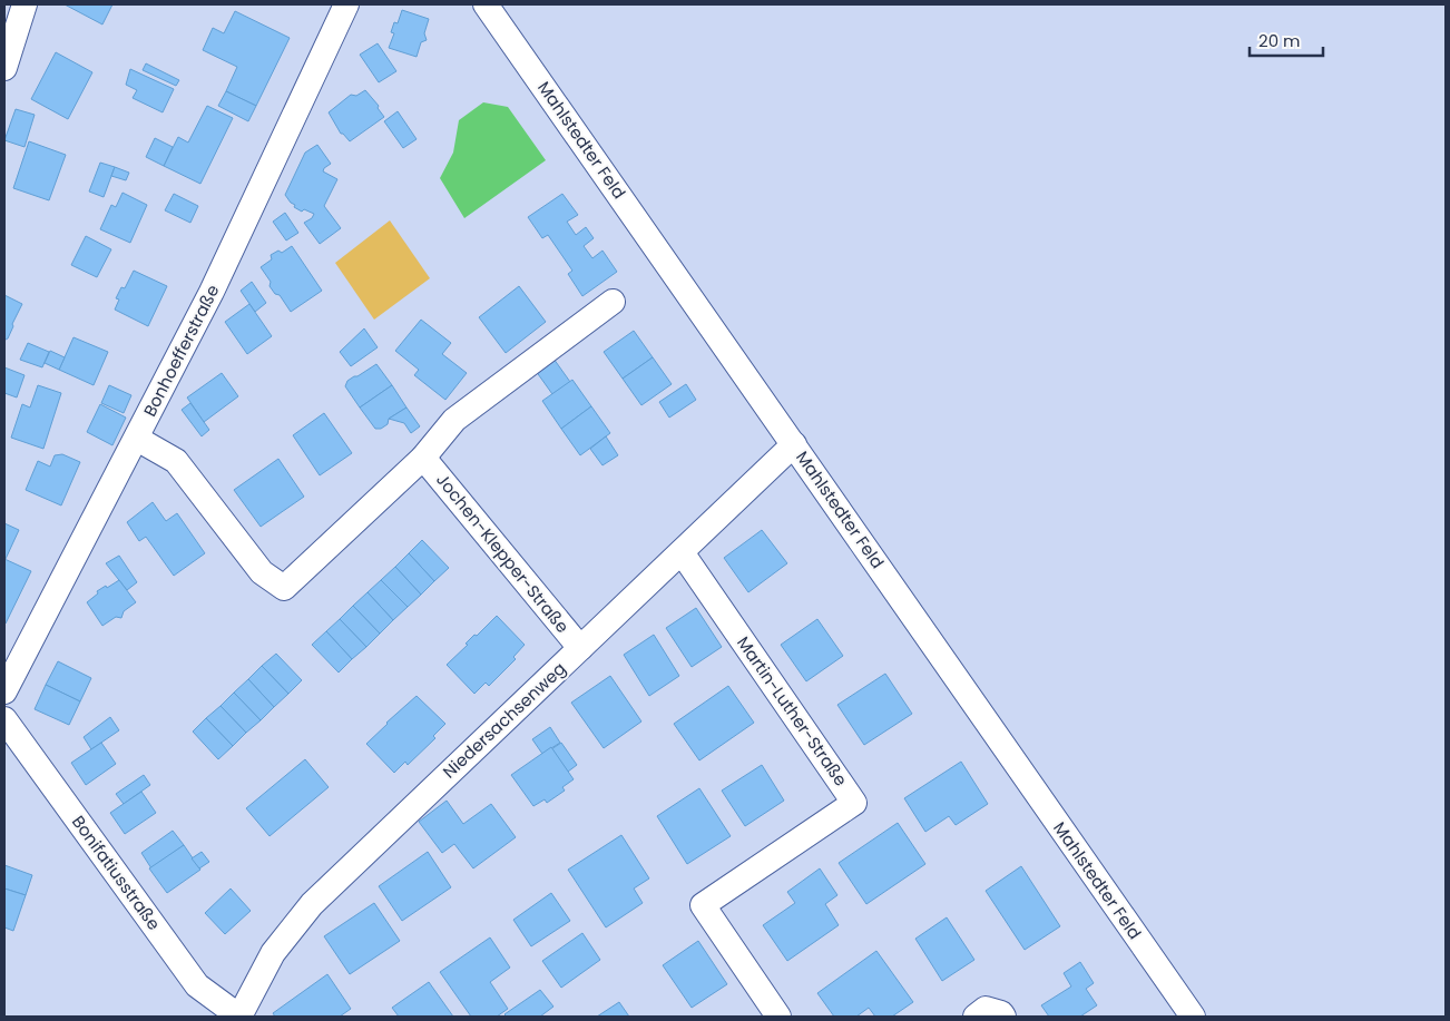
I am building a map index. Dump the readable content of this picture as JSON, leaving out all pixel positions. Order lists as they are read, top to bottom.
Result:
{
  "streets": {
    "street": [
      "Mahlstedter Feld",
      "Bonhoefferstraße",
      "Jochen-Klepper-Straße",
      "Martin-Luther-Straße",
      "Niedersachsenweg",
      "Bonifatiusstraße"
    ]
  },
  "crossings": [
    ["Mahlstedter Feld", "Niedersachsenweg"],
    ["Bonhoefferstraße", "Jochen-Klepper-Straße"],
    ["Jochen-Klepper-Straße", "Niedersachsenweg"],
    ["Martin-Luther-Straße", "Niedersachsenweg"],
    ["Niedersachsenweg", "Bonifatiusstraße"]
  ],
  "scale_bar": "20 m"
}
